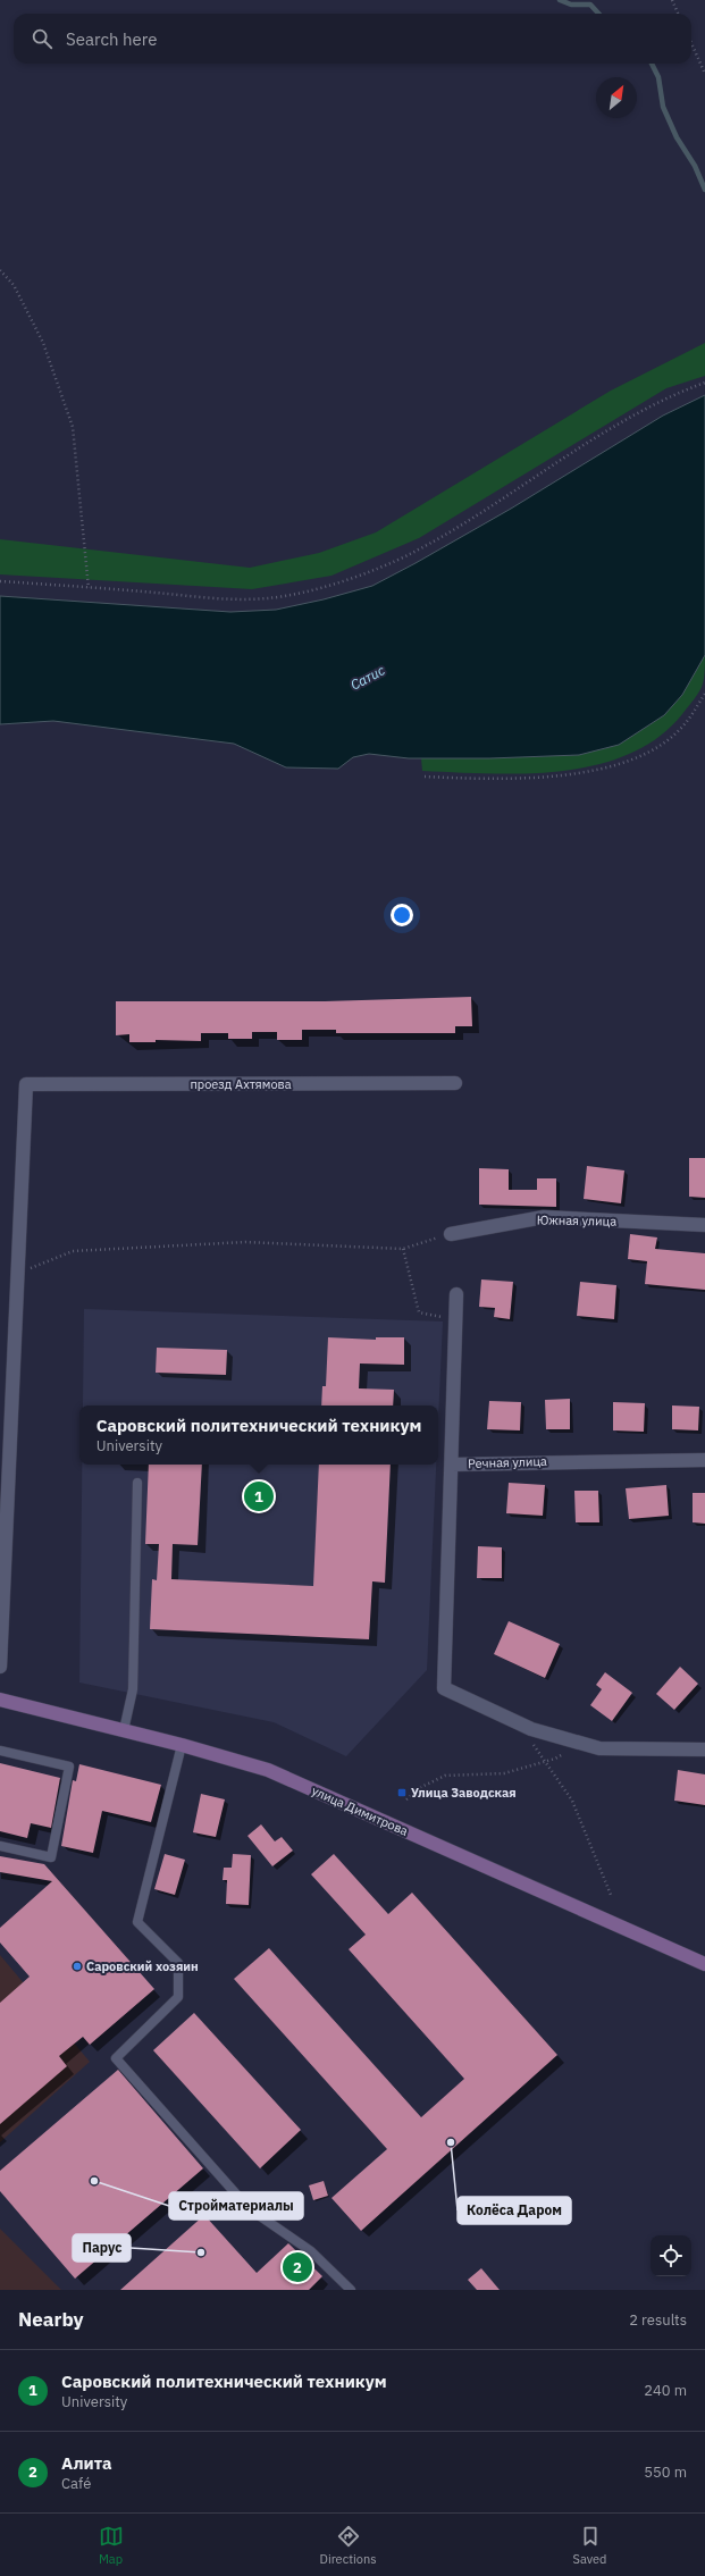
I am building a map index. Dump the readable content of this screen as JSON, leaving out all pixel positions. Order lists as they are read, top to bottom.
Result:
{
  "streets": {
    "street": [
      "проезд Ахтямова",
      "Южная улица",
      "Речная улица",
      "улица Димитрова"
    ]
  },
  "water": ["Сатис"],
  "places": {
    "transit": ["Улица Заводская"],
    "other": [
      "Саровский хозяин",
      "Колёса Даром",
      "Стройматериалы",
      "Парус"
    ]
  },
  "north": "top right",
  "page": {
    "search": "Search here",
    "popup": ["Саровский политехнический техникум", "University"],
    "pins": ["1", "2"],
    "heading": ["Nearby", "2 results"],
    "list": [
      {
        "mark": "1",
        "name": "Саровский политехнический техникум",
        "note": "University",
        "value": "240 m"
      },
      {
        "mark": "2",
        "name": "Алита",
        "note": "Café",
        "value": "550 m"
      }
    ],
    "nav": ["Map", "Directions", "Saved"]
  }
}
